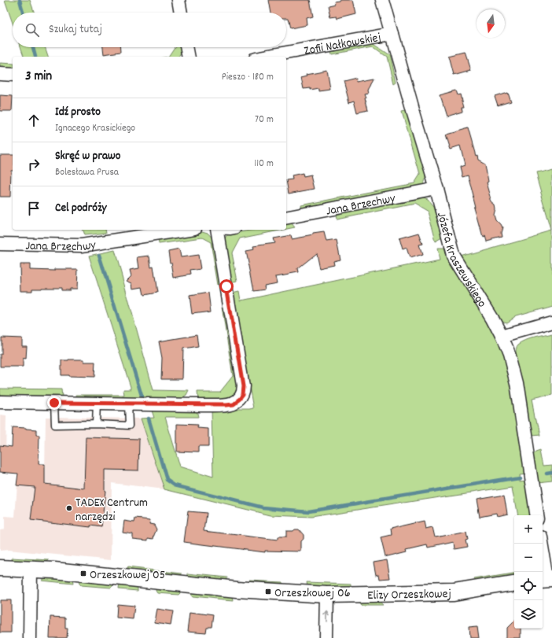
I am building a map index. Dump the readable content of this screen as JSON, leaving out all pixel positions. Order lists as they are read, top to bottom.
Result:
{
  "streets": {
    "street": [
      "Zofii Nałkowskiej",
      "Jana Brzechwy",
      "Józefa Kraszewskiego",
      "Elizy Orzeszkowej"
    ]
  },
  "crossings": [
    ["Zofii Nałkowskiej", "Józefa Kraszewskiego"],
    ["Jana Brzechwy", "Józefa Kraszewskiego"]
  ],
  "places": {
    "other": ["TADEX Centrum narzędzi"],
    "transit": ["Orzeszkowej 05", "Orzeszkowej 06"]
  },
  "north": "bottom",
  "page": {
    "search": "Szukaj tutaj",
    "heading": ["3 min", "Pieszo · 180 m"],
    "list": [
      ["Idź prosto", "Ignacego Krasickiego", "70 m"],
      ["Skręć w prawo", "Bolesława Prusa", "110 m"],
      "Cel podróży"
    ],
    "map_buttons": ["+", "−"]
  }
}
